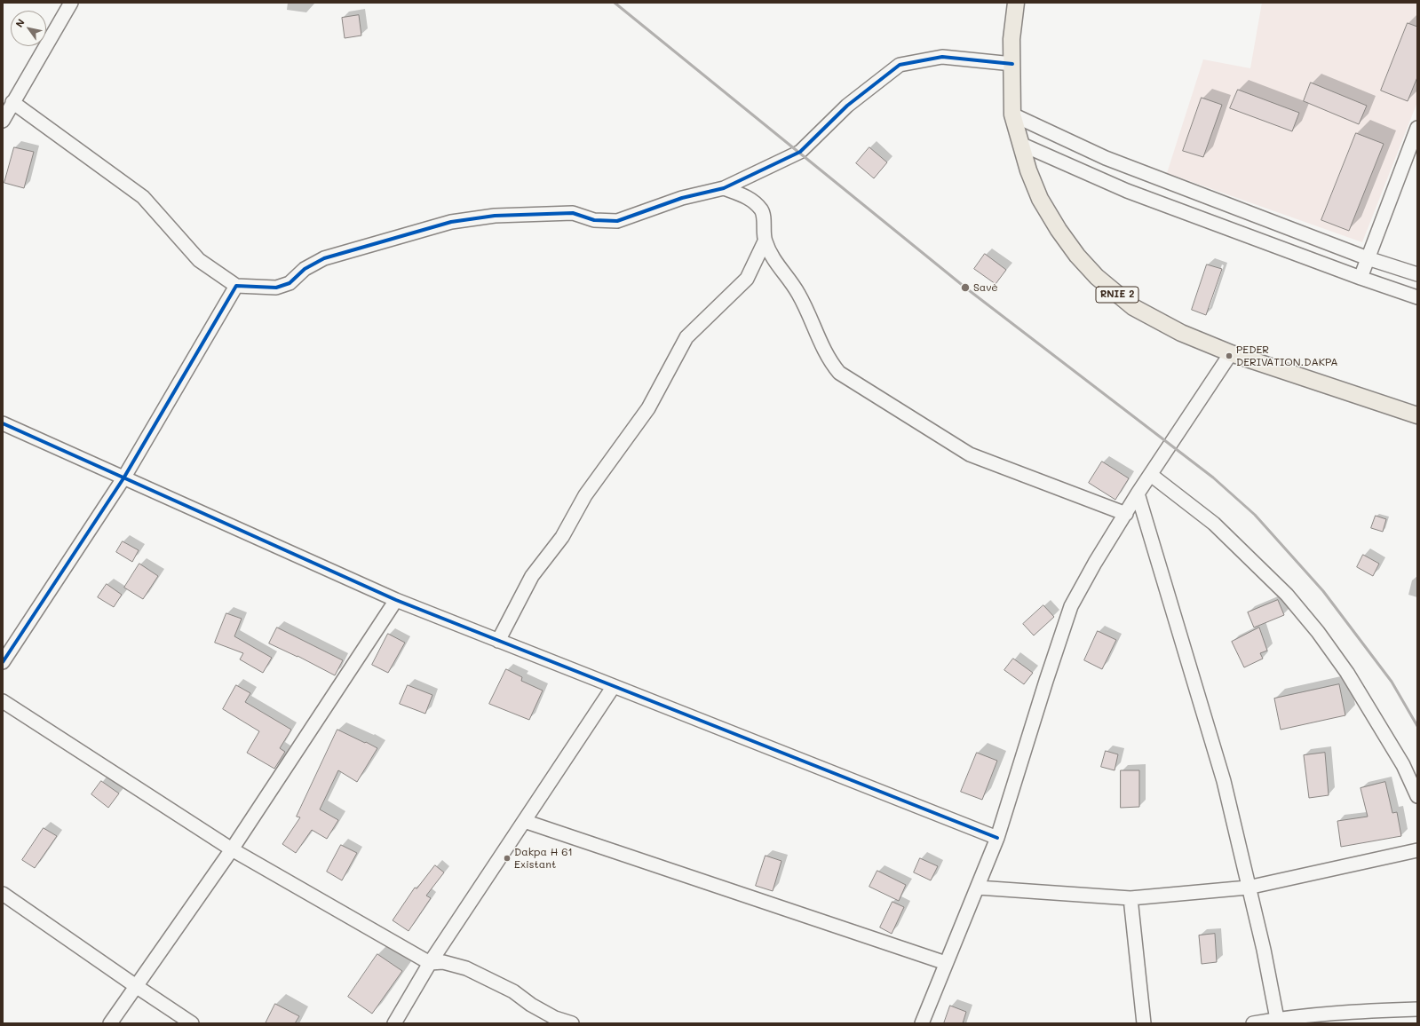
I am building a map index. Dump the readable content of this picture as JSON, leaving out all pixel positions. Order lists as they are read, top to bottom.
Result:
{
  "streets": {
    "main road": ["RNIE 2"]
  },
  "places": ["Savè", "PEDER DERIVATION.DAKPA", "Dakpa H 61 Existant"],
  "north": "top left"
}
